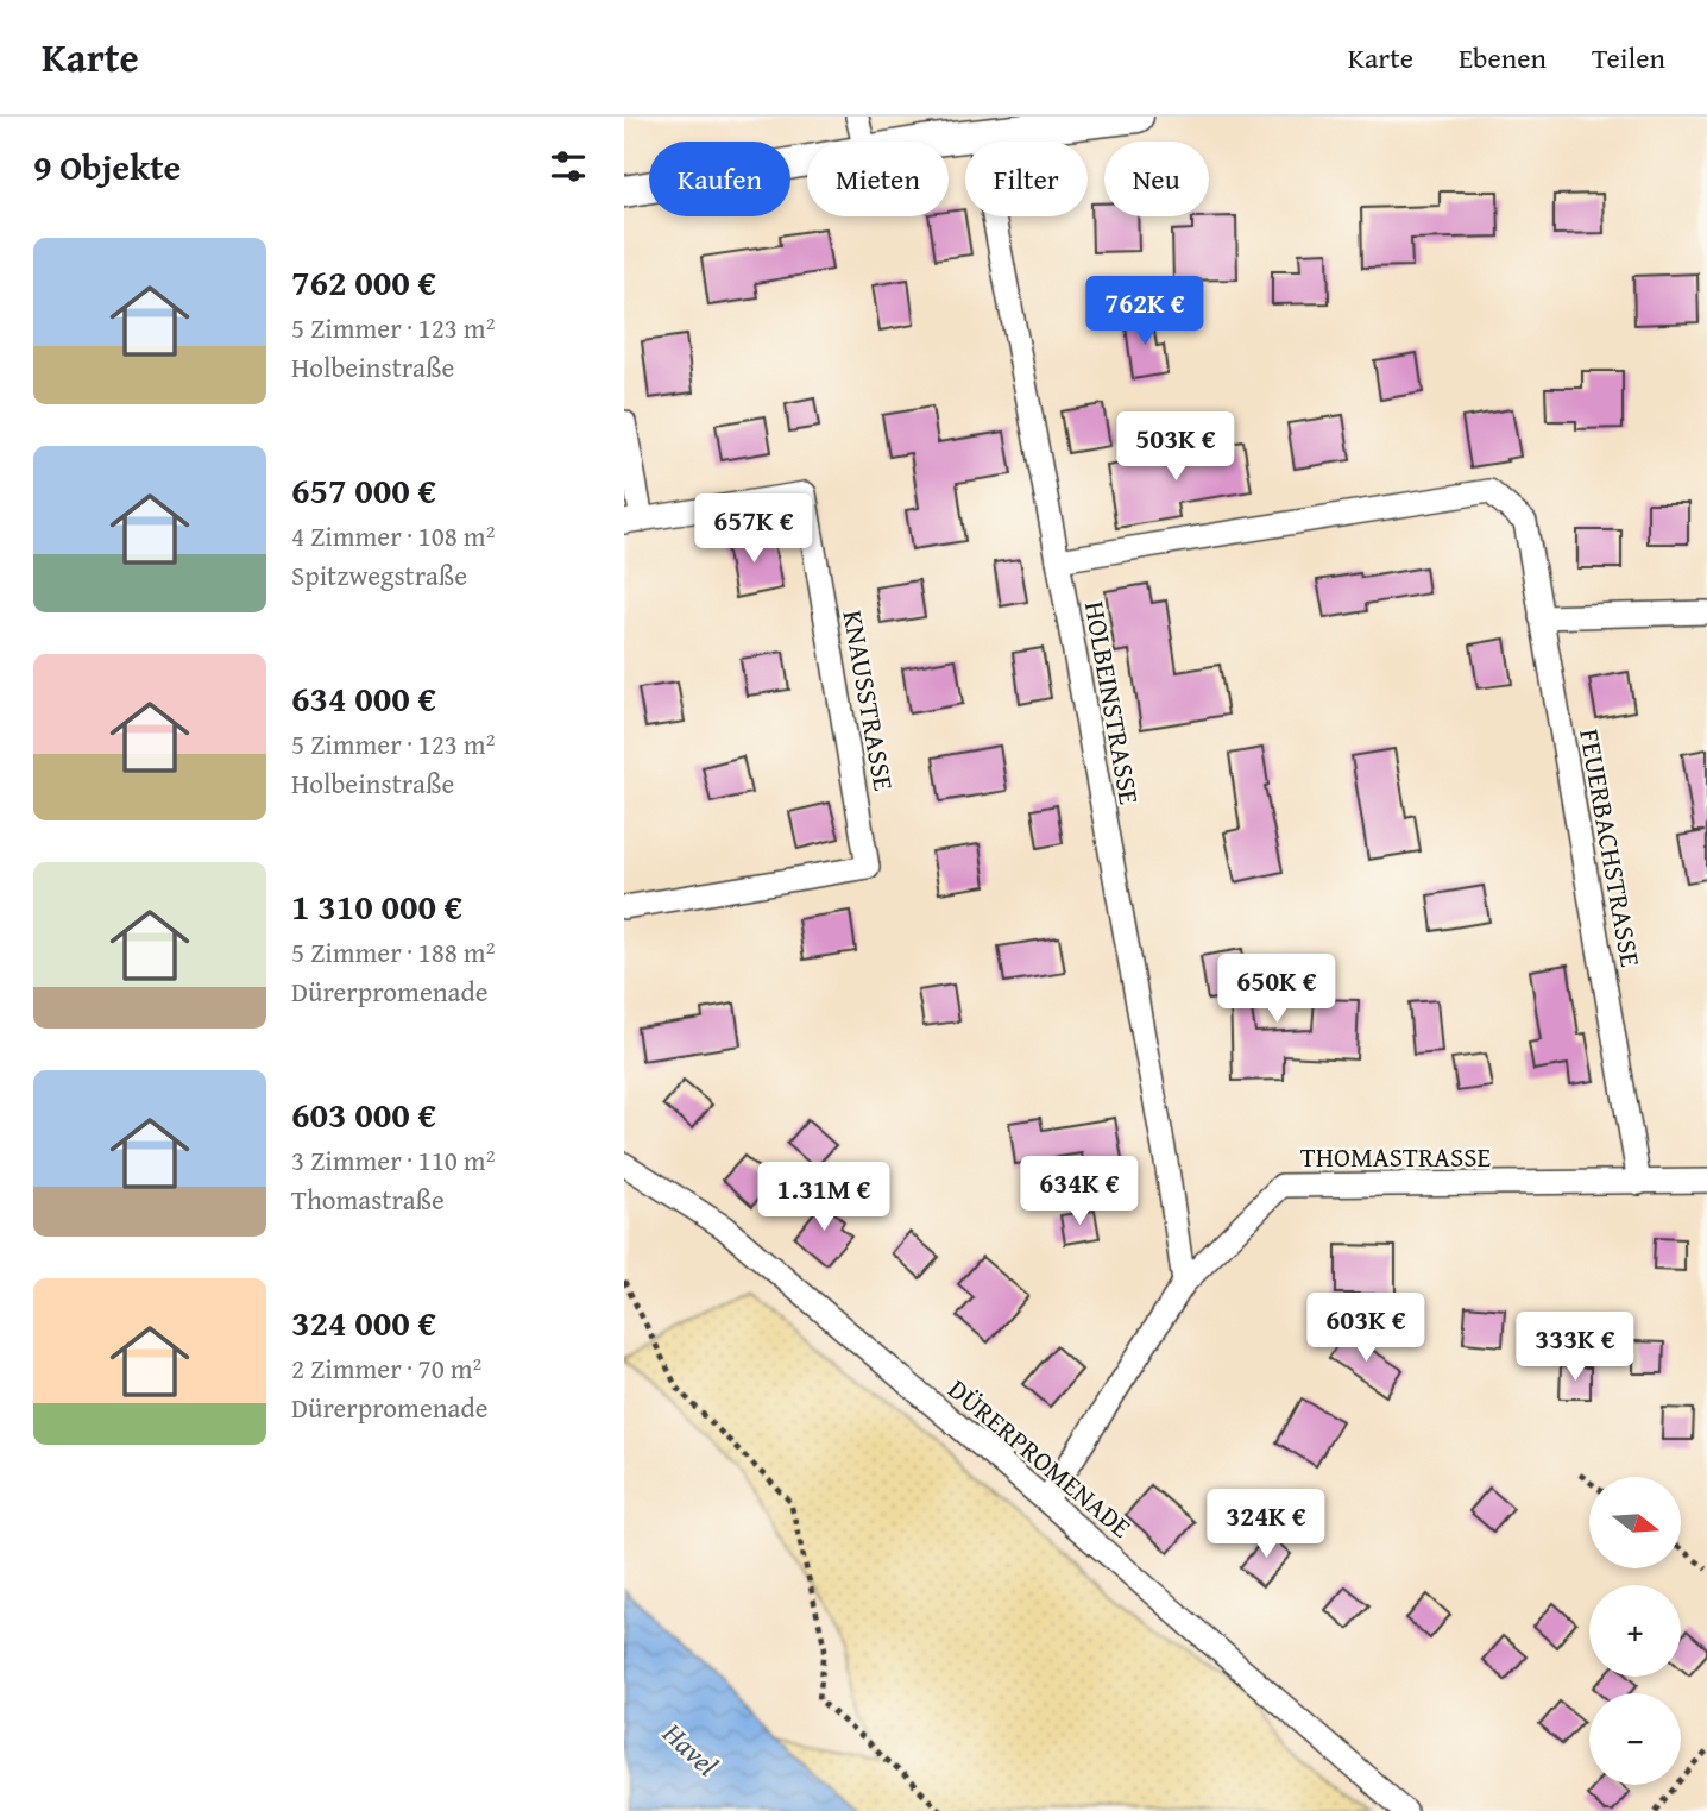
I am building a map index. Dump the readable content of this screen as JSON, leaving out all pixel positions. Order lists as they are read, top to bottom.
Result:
{
  "streets": {
    "street": [
      "KNAUSSTRASSE",
      "HOLBEINSTRASSE",
      "FEUERBACHSTRASSE",
      "THOMASTRASSE",
      "DÜRERPROMENADE"
    ]
  },
  "crossings": [
    ["HOLBEINSTRASSE", "FEUERBACHSTRASSE"],
    ["HOLBEINSTRASSE", "THOMASTRASSE"],
    ["FEUERBACHSTRASSE", "THOMASTRASSE"],
    ["THOMASTRASSE", "DÜRERPROMENADE"]
  ],
  "water": ["Havel"],
  "north": "right",
  "page": {
    "header": "Karte",
    "nav": ["Karte", "Ebenen", "Teilen"],
    "heading": "9 Objekte",
    "chip": [
      "Kaufen",
      "Mieten",
      "Filter",
      "Neu"
    ],
    "list": [
      {
        "name": "762 000 €",
        "note": "5 Zimmer · 123 m² · Holbeinstraße"
      },
      {
        "name": "657 000 €",
        "note": "4 Zimmer · 108 m² · Spitzwegstraße"
      },
      {
        "name": "634 000 €",
        "note": "5 Zimmer · 123 m² · Holbeinstraße"
      },
      {
        "name": "1 310 000 €",
        "note": "5 Zimmer · 188 m² · Dürerpromenade"
      },
      {
        "name": "603 000 €",
        "note": "3 Zimmer · 110 m² · Thomastraße"
      },
      {
        "name": "324 000 €",
        "note": "2 Zimmer · 70 m² · Dürerpromenade"
      }
    ],
    "price": [
      "762K €",
      "503K €",
      "657K €",
      "650K €",
      "634K €",
      "1.31M €",
      "603K €",
      "333K €",
      "324K €"
    ],
    "map_buttons": ["+", "−"]
  }
}
